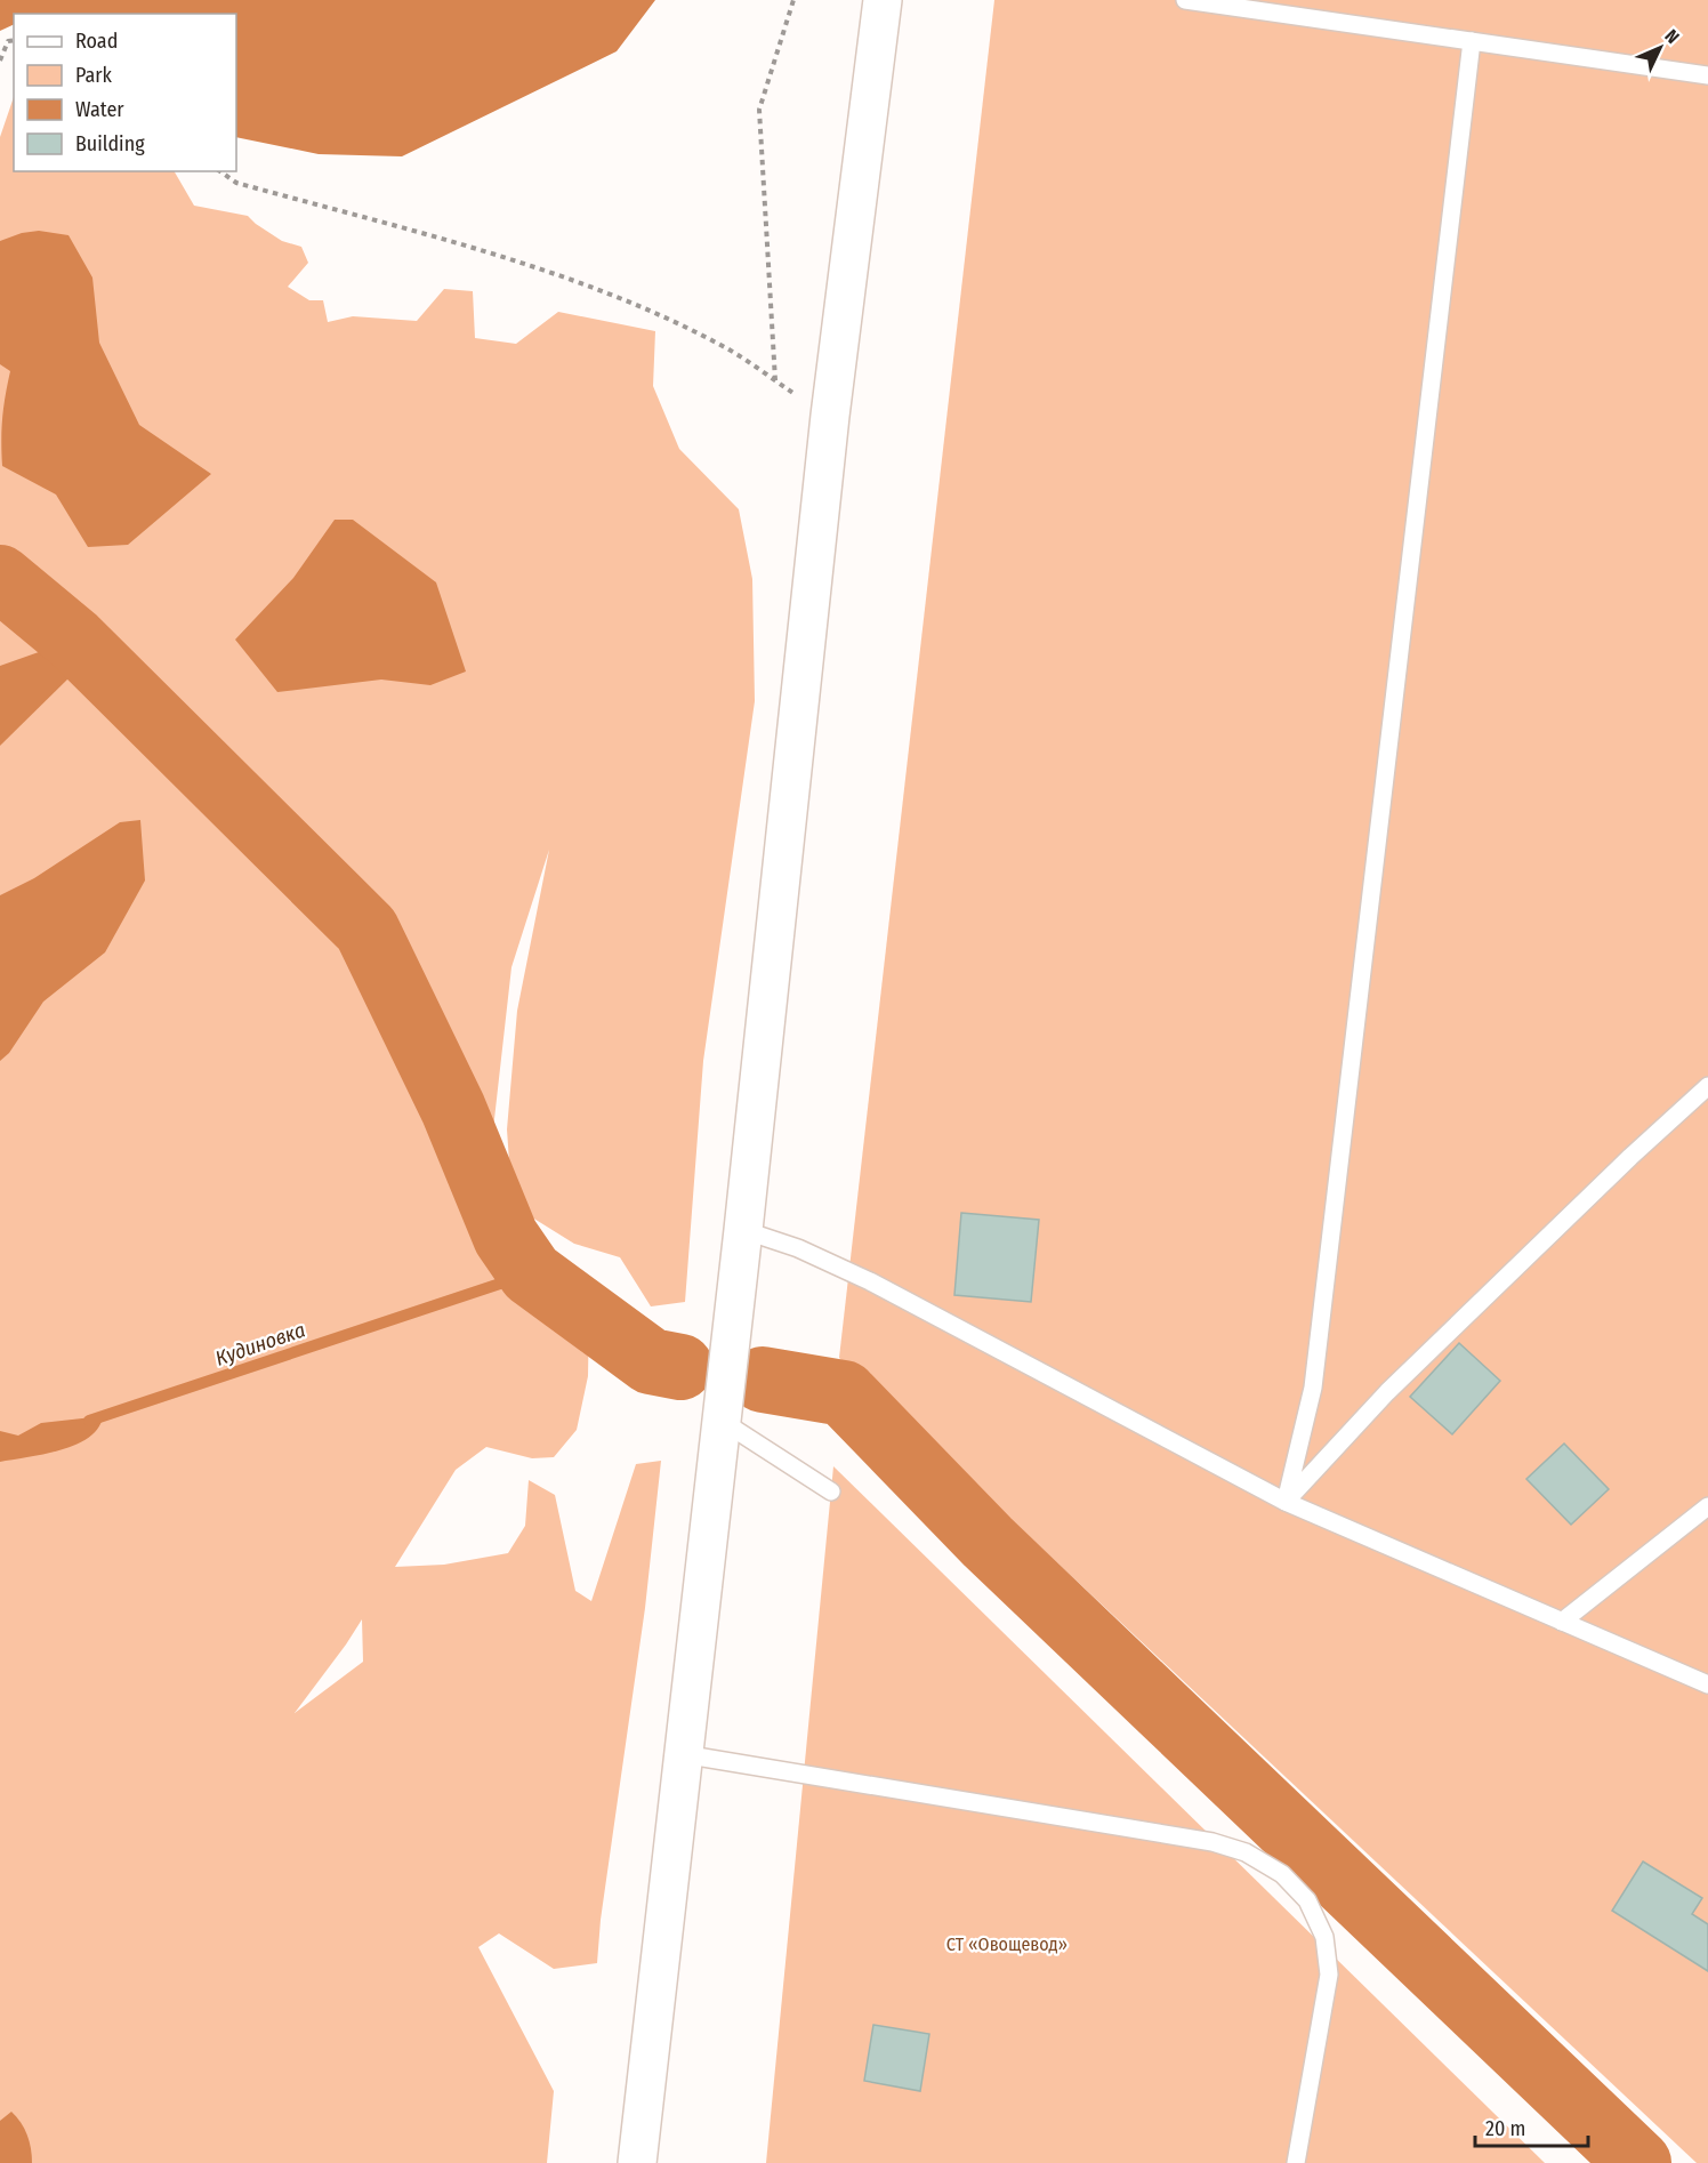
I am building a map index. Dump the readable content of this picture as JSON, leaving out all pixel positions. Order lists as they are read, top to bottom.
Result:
{
  "water": ["Кудиновка"],
  "parks": ["СТ «Овощевод»"],
  "legend": [
    "Road",
    "Park",
    "Water",
    "Building"
  ],
  "scale_bar": "20 m",
  "north": "top right"
}
